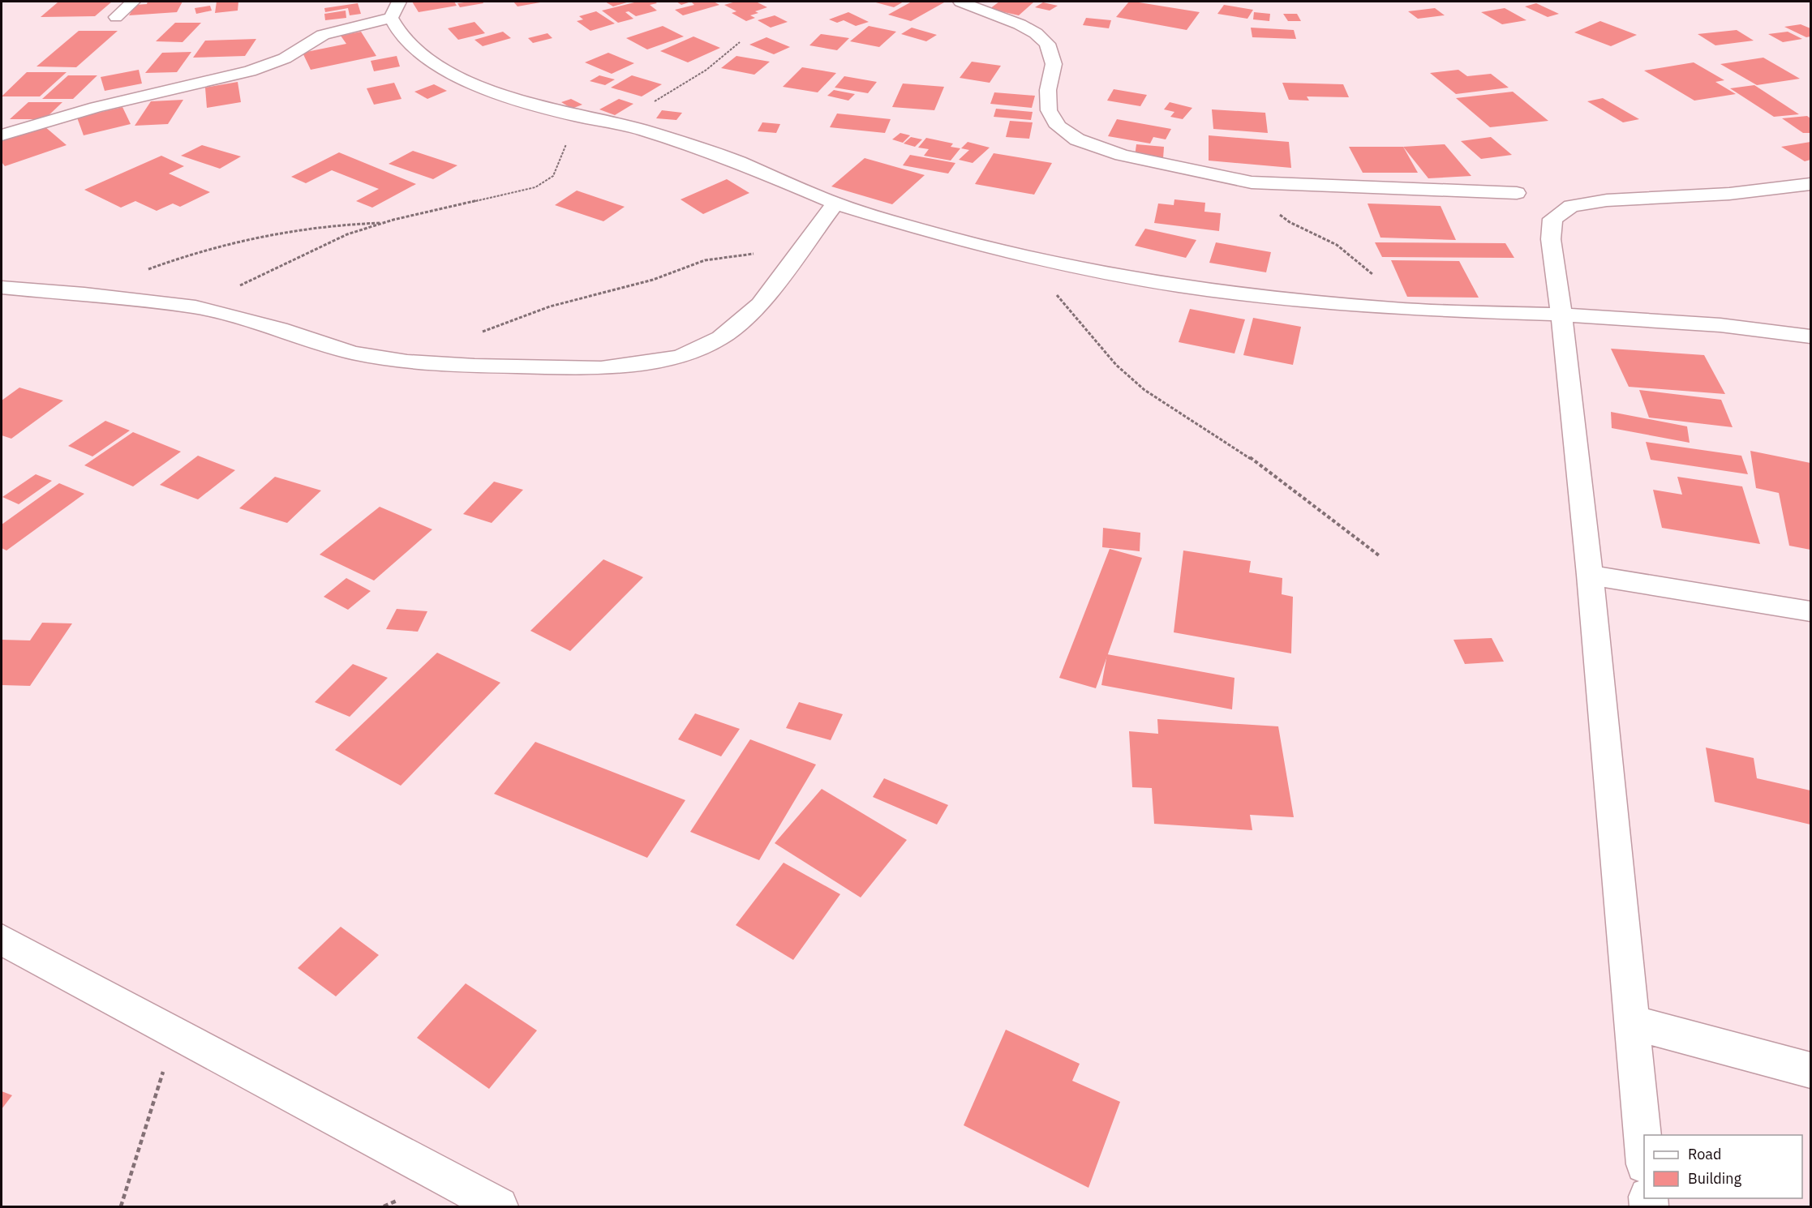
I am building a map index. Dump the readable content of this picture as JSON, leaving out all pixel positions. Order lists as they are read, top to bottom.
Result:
{
  "legend": ["Road", "Building"]
}
